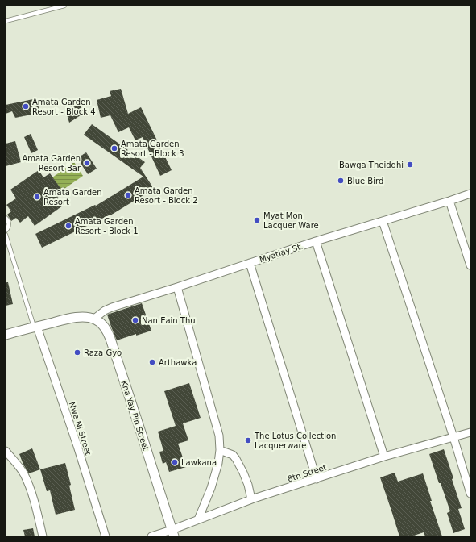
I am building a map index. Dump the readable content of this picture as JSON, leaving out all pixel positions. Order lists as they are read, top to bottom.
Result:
{
  "streets": {
    "street": [
      "Myatlay St.",
      "Kha Yay Pin Street",
      "Nwe Ni Street",
      "8th Street"
    ]
  },
  "crossings": [
    ["Myatlay St.", "Kha Yay Pin Street"],
    ["Kha Yay Pin Street", "8th Street"]
  ],
  "places": [
    "Amata Garden Resort - Block 4",
    "Amata Garden Resort - Block 3",
    "Amata Garden Resort Bar",
    "Bawga Theiddhi",
    "Blue Bird",
    "Amata Garden Resort - Block 2",
    "Amata Garden Resort",
    "Myat Mon Lacquer Ware",
    "Amata Garden Resort - Block 1",
    "Nan Eain Thu",
    "Raza Gyo",
    "Arthawka",
    "The Lotus Collection Lacquerware",
    "Lawkana"
  ]
}
